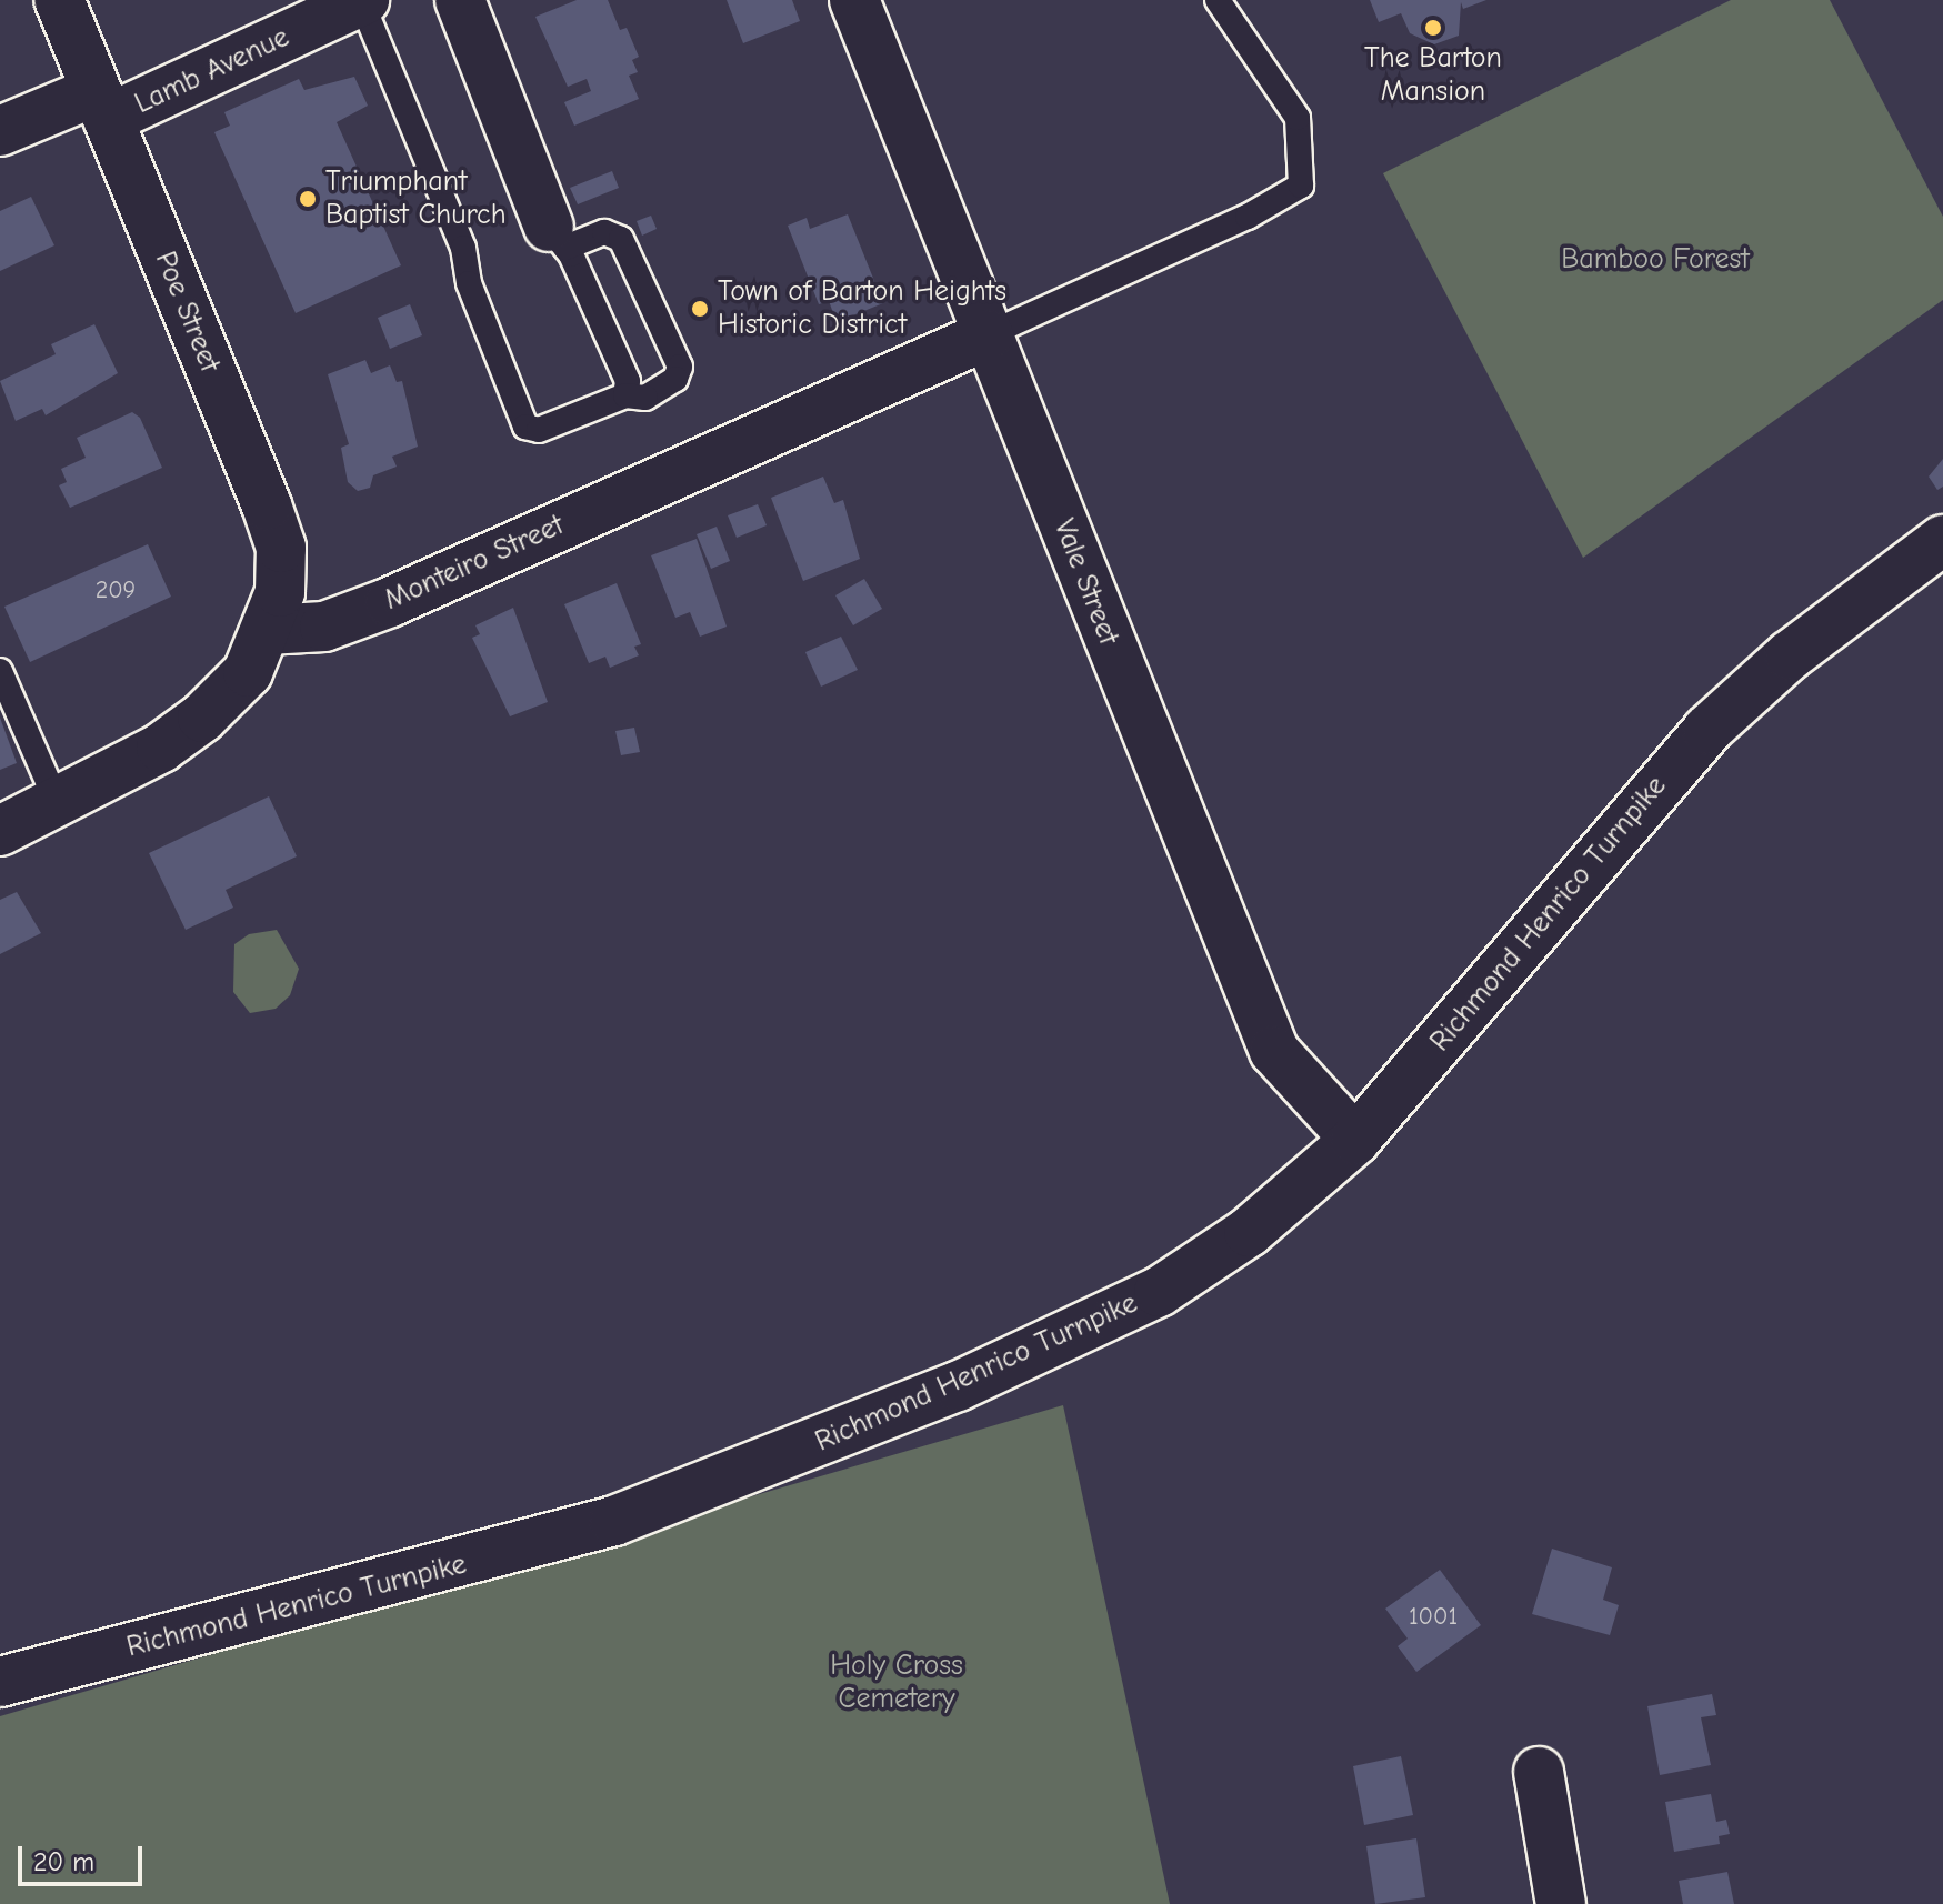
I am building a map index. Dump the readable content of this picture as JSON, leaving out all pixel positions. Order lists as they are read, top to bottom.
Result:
{
  "streets": {
    "street": [
      "Lamb Avenue",
      "Poe Street",
      "Monteiro Street",
      "Vale Street",
      "Richmond Henrico Turnpike"
    ]
  },
  "crossings": [
    ["Lamb Avenue", "Poe Street"],
    ["Poe Street", "Monteiro Street"],
    ["Monteiro Street", "Vale Street"],
    ["Vale Street", "Richmond Henrico Turnpike"]
  ],
  "parks": ["Bamboo Forest", "Holy Cross Cemetery"],
  "places": ["The Barton Mansion", "Triumphant Baptist Church", "Town of Barton Heights Historic District"],
  "house_numbers": ["209", "1001"],
  "scale_bar": "20 m"
}
